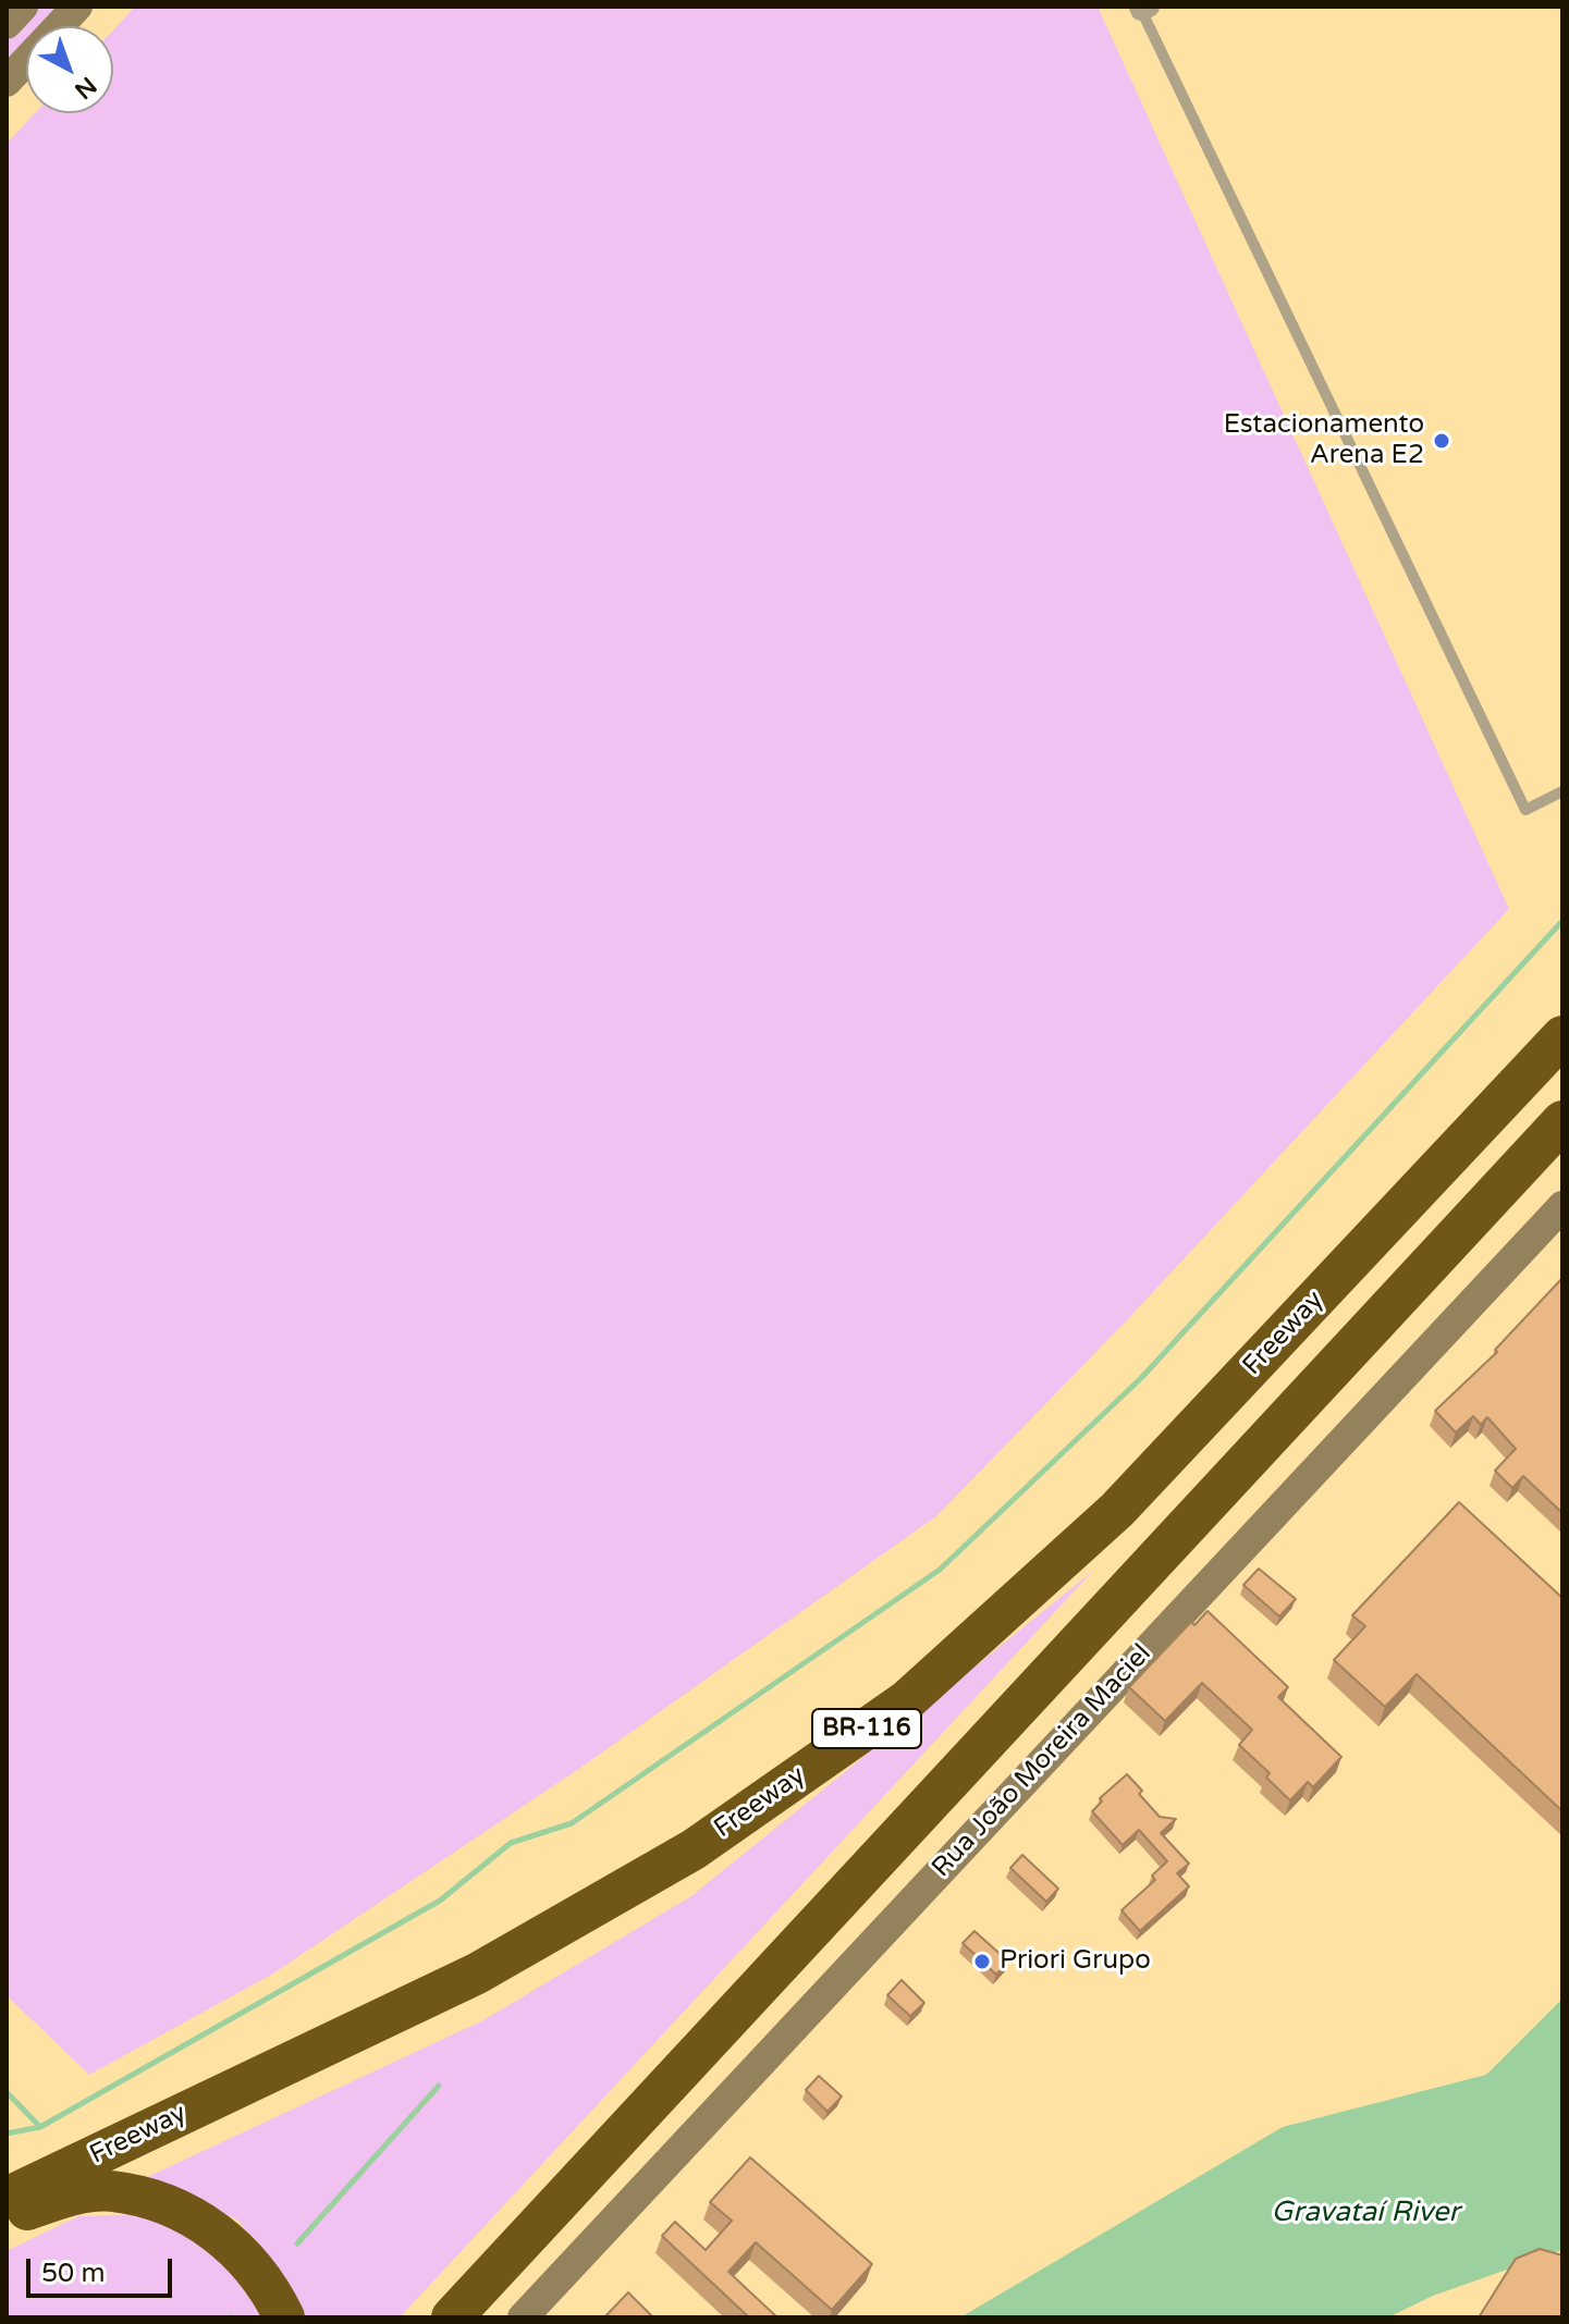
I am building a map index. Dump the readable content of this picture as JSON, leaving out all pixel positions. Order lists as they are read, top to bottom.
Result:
{
  "streets": {
    "highway": ["Freeway", "BR-116"],
    "street": ["Rua João Moreira Maciel"]
  },
  "water": ["Gravataí River"],
  "places": ["Estacionamento Arena E2", "Priori Grupo"],
  "scale_bar": "50 m",
  "north": "bottom right"
}
